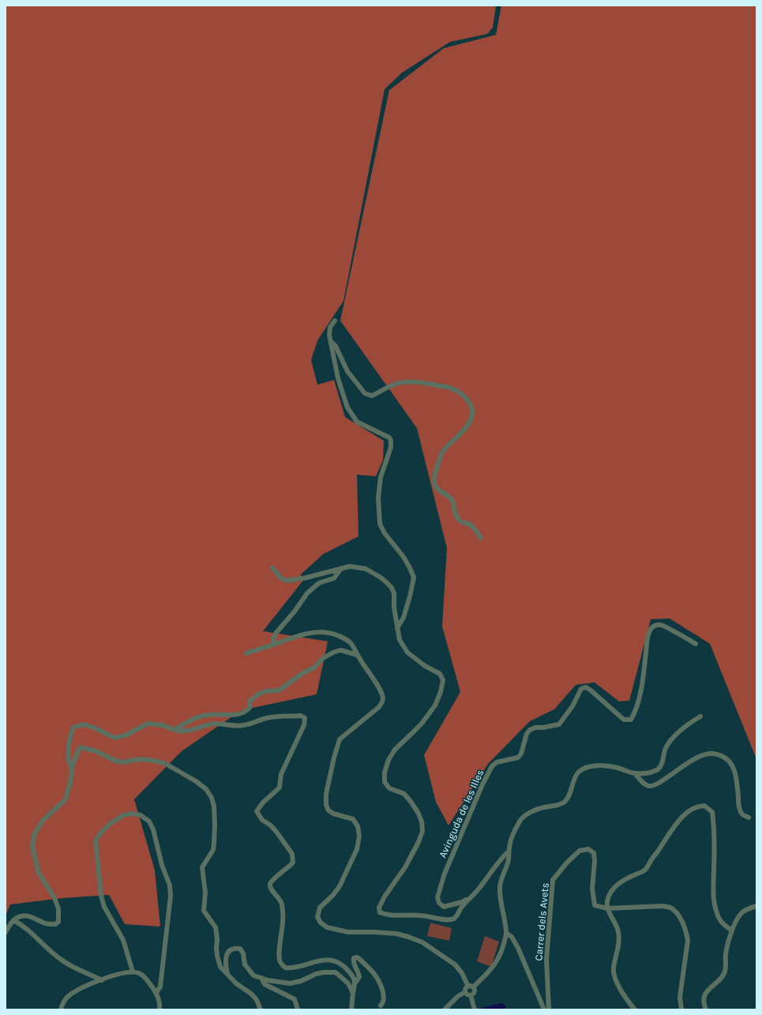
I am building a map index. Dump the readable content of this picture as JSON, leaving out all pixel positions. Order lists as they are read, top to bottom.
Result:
{
  "streets": {
    "street": ["Avinguda de les Illes", "Carrer dels Avets"]
  }
}
